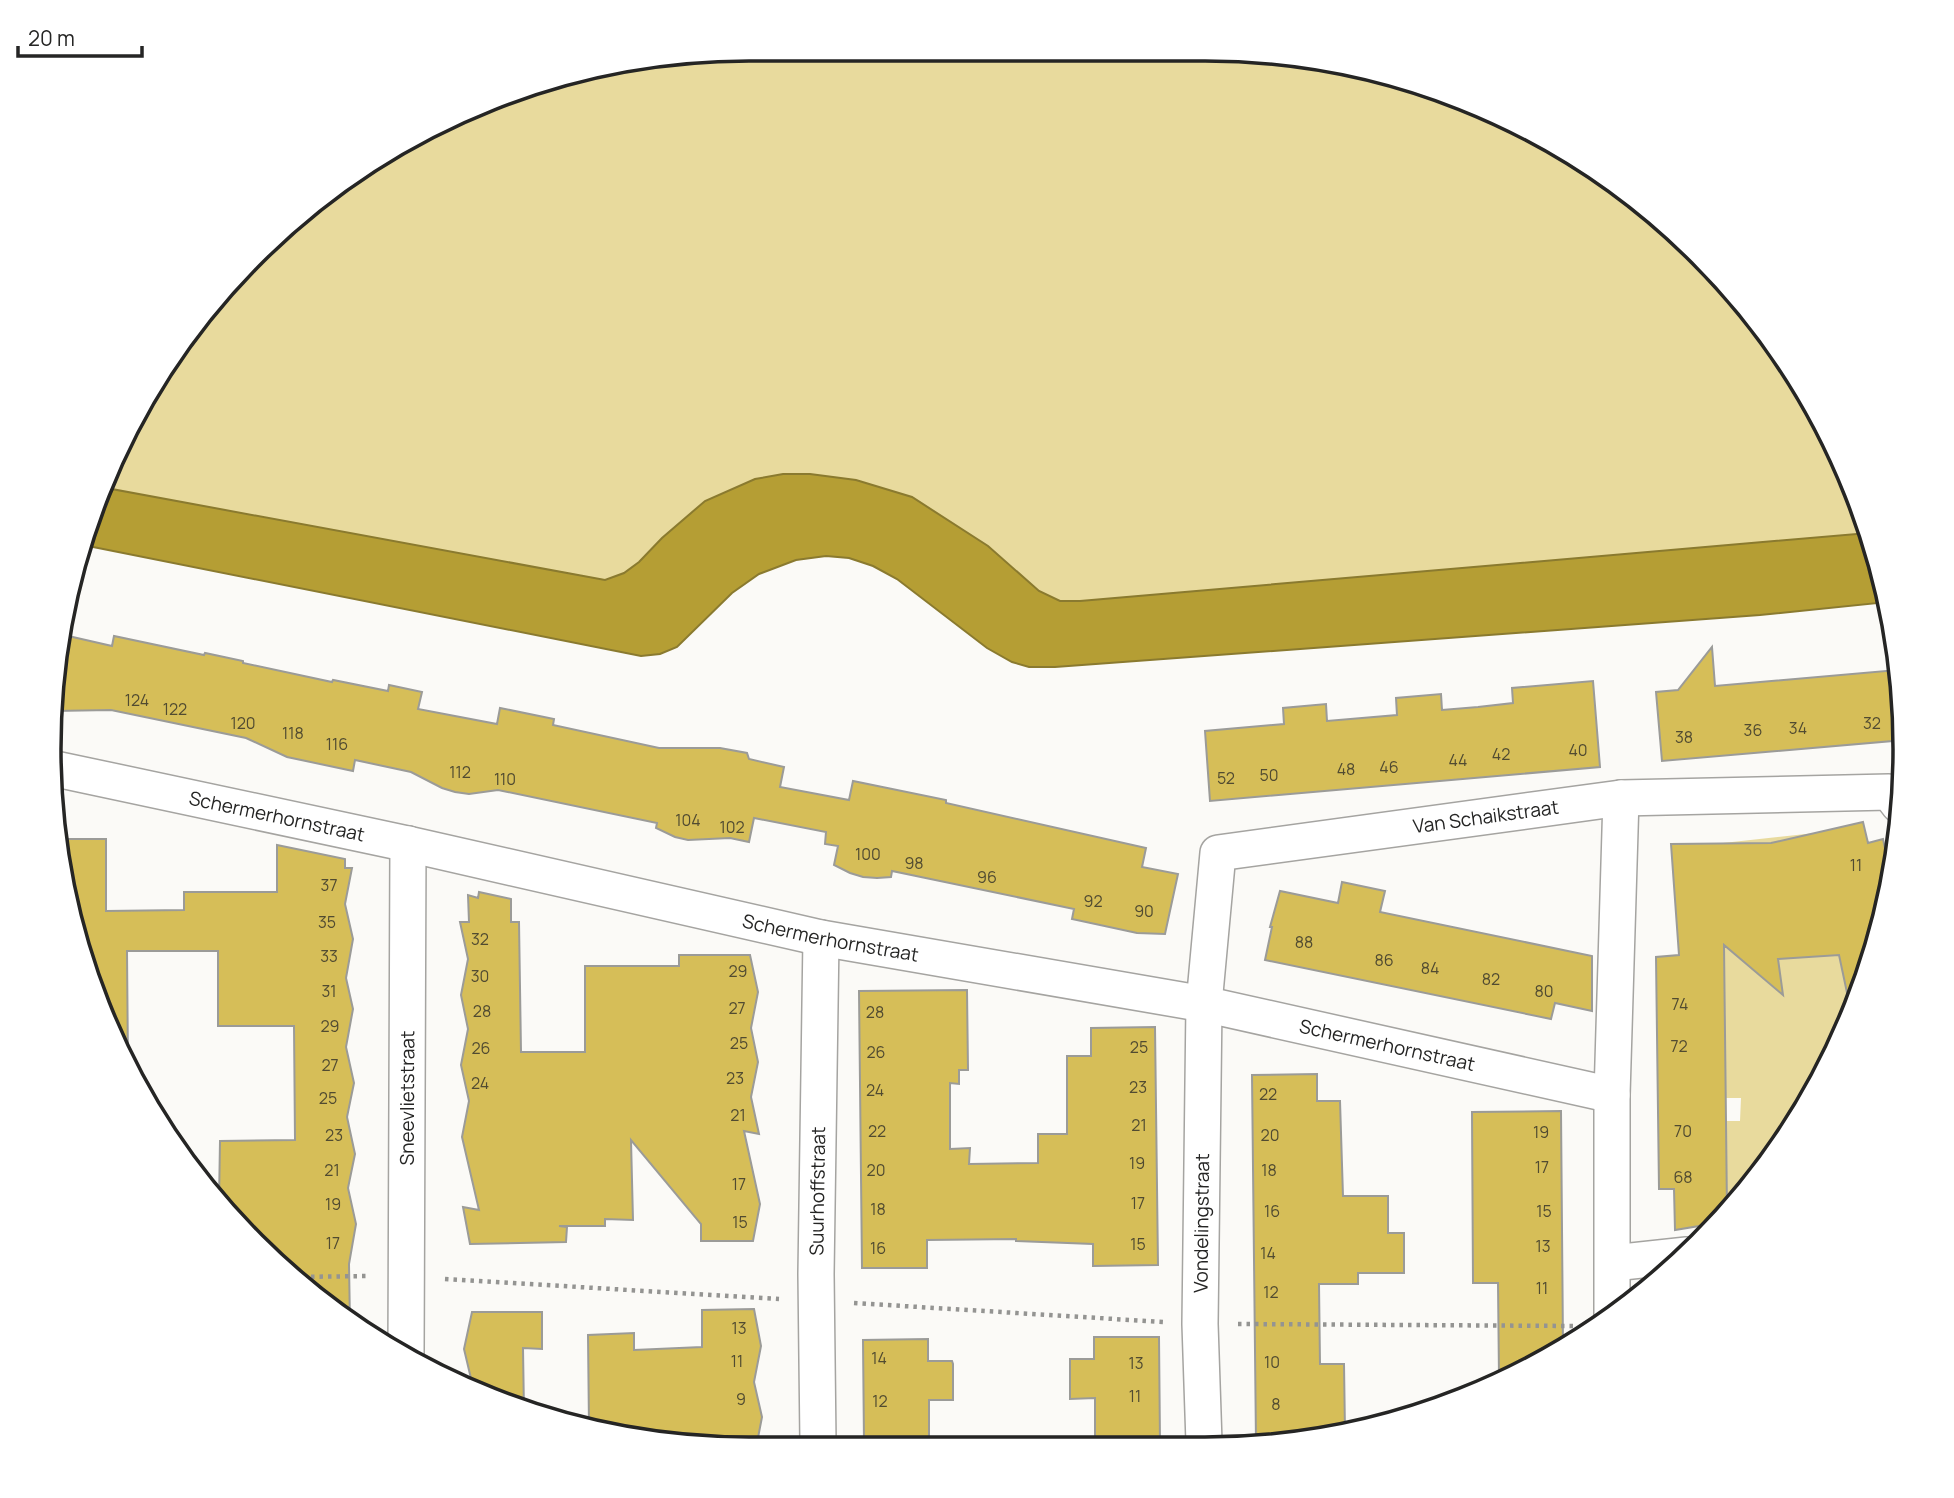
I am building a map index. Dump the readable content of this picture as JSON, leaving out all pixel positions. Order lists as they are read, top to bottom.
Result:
{
  "streets": {
    "street": [
      "Schermerhornstraat",
      "Van Schaikstraat",
      "Sneevlietstraat",
      "Suurhoffstraat",
      "Vondelingstraat"
    ]
  },
  "crossings": [
    ["Schermerhornstraat", "Van Schaikstraat"],
    ["Schermerhornstraat", "Sneevlietstraat"],
    ["Schermerhornstraat", "Suurhoffstraat"],
    ["Schermerhornstraat", "Vondelingstraat"],
    ["Van Schaikstraat", "Vondelingstraat"]
  ],
  "house_numbers": [
    "124",
    "122",
    "120",
    "32",
    "34",
    "36",
    "118",
    "38",
    "116",
    "40",
    "42",
    "44",
    "46",
    "48",
    "112",
    "50",
    "52",
    "110",
    "104",
    "102",
    "100",
    "98",
    "11",
    "96",
    "37",
    "92",
    "90",
    "35",
    "32",
    "88",
    "33",
    "86",
    "84",
    "29",
    "30",
    "82",
    "31",
    "80",
    "74",
    "27",
    "28",
    "28",
    "29",
    "25",
    "72",
    "25",
    "26",
    "26",
    "27",
    "23",
    "24",
    "23",
    "24",
    "22",
    "25",
    "21",
    "21",
    "22",
    "70",
    "19",
    "23",
    "20",
    "19",
    "17",
    "21",
    "20",
    "18",
    "68",
    "17",
    "17",
    "19",
    "18",
    "16",
    "15",
    "15",
    "17",
    "15",
    "13",
    "16",
    "14",
    "11",
    "12",
    "13",
    "14",
    "11",
    "10",
    "13",
    "11",
    "9",
    "12",
    "8"
  ],
  "scale_bar": "20 m"
}
